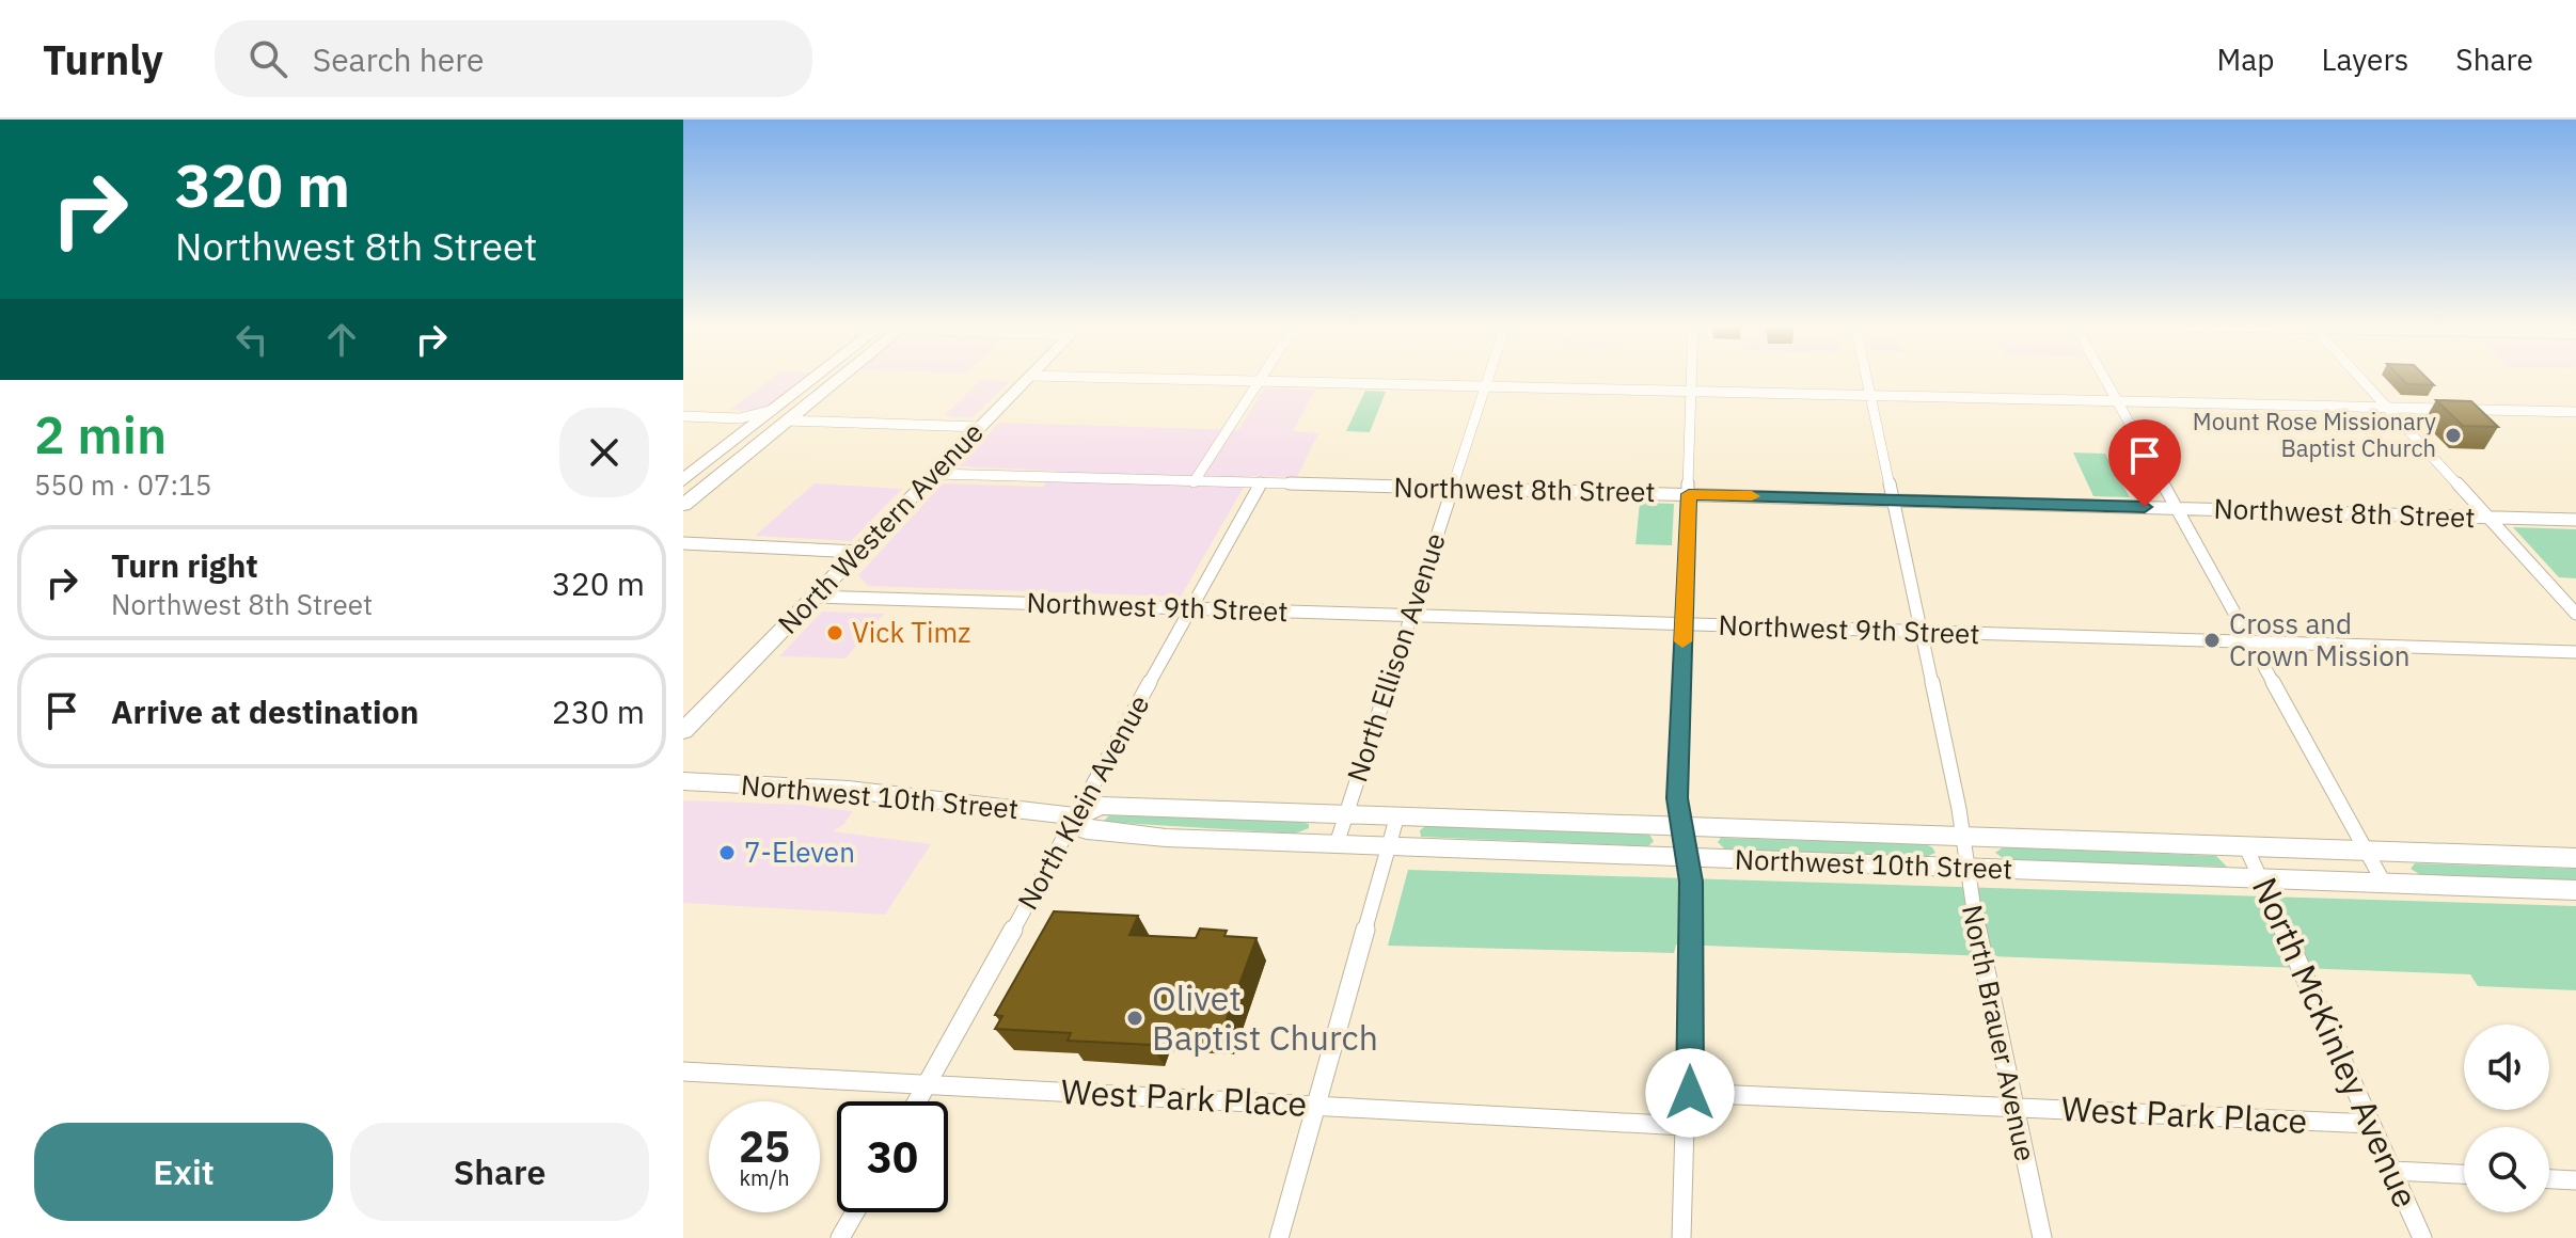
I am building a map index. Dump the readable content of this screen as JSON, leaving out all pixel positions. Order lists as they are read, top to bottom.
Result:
{
  "streets": {
    "main road": ["North Western Avenue", "Northwest 10th Street"],
    "street": [
      "Northwest 8th Street",
      "Northwest 9th Street",
      "North Ellison Avenue",
      "North Klein Avenue",
      "North Brauer Avenue",
      "North McKinley Avenue",
      "West Park Place"
    ]
  },
  "crossings": [
    ["Northwest 8th Street", "North Western Avenue"],
    ["Northwest 8th Street", "North Ellison Avenue"],
    ["Northwest 8th Street", "North Klein Avenue"],
    ["Northwest 8th Street", "North Brauer Avenue"],
    ["North Western Avenue", "Northwest 9th Street"],
    ["Northwest 9th Street", "North Ellison Avenue"],
    ["Northwest 9th Street", "North Klein Avenue"],
    ["Northwest 9th Street", "North Brauer Avenue"],
    ["North Ellison Avenue", "Northwest 10th Street"],
    ["North Ellison Avenue", "West Park Place"],
    ["Northwest 10th Street", "North Klein Avenue"],
    ["Northwest 10th Street", "North Brauer Avenue"],
    ["Northwest 10th Street", "North McKinley Avenue"],
    ["North Klein Avenue", "West Park Place"],
    ["North Brauer Avenue", "West Park Place"],
    ["North McKinley Avenue", "West Park Place"]
  ],
  "places": [
    "Mount Rose Missionary Baptist Church",
    "Vick Timz",
    "Cross and Crown Mission",
    "7-Eleven",
    "Olivet Baptist Church"
  ],
  "page": {
    "header": "Turnly",
    "search": "Search here",
    "nav": ["Map", "Layers", "Share"],
    "turn": ["320 m", "Northwest 8th Street"],
    "heading": ["2 min", "550 m · 07:15"],
    "list": [
      {
        "name": "Turn right",
        "note": "Northwest 8th Street",
        "value": "320 m"
      },
      {
        "name": "Arrive at destination",
        "value": "230 m"
      }
    ],
    "speed": "25 km/h",
    "limit": "30",
    "buttons": ["Exit", "Share"]
  }
}
